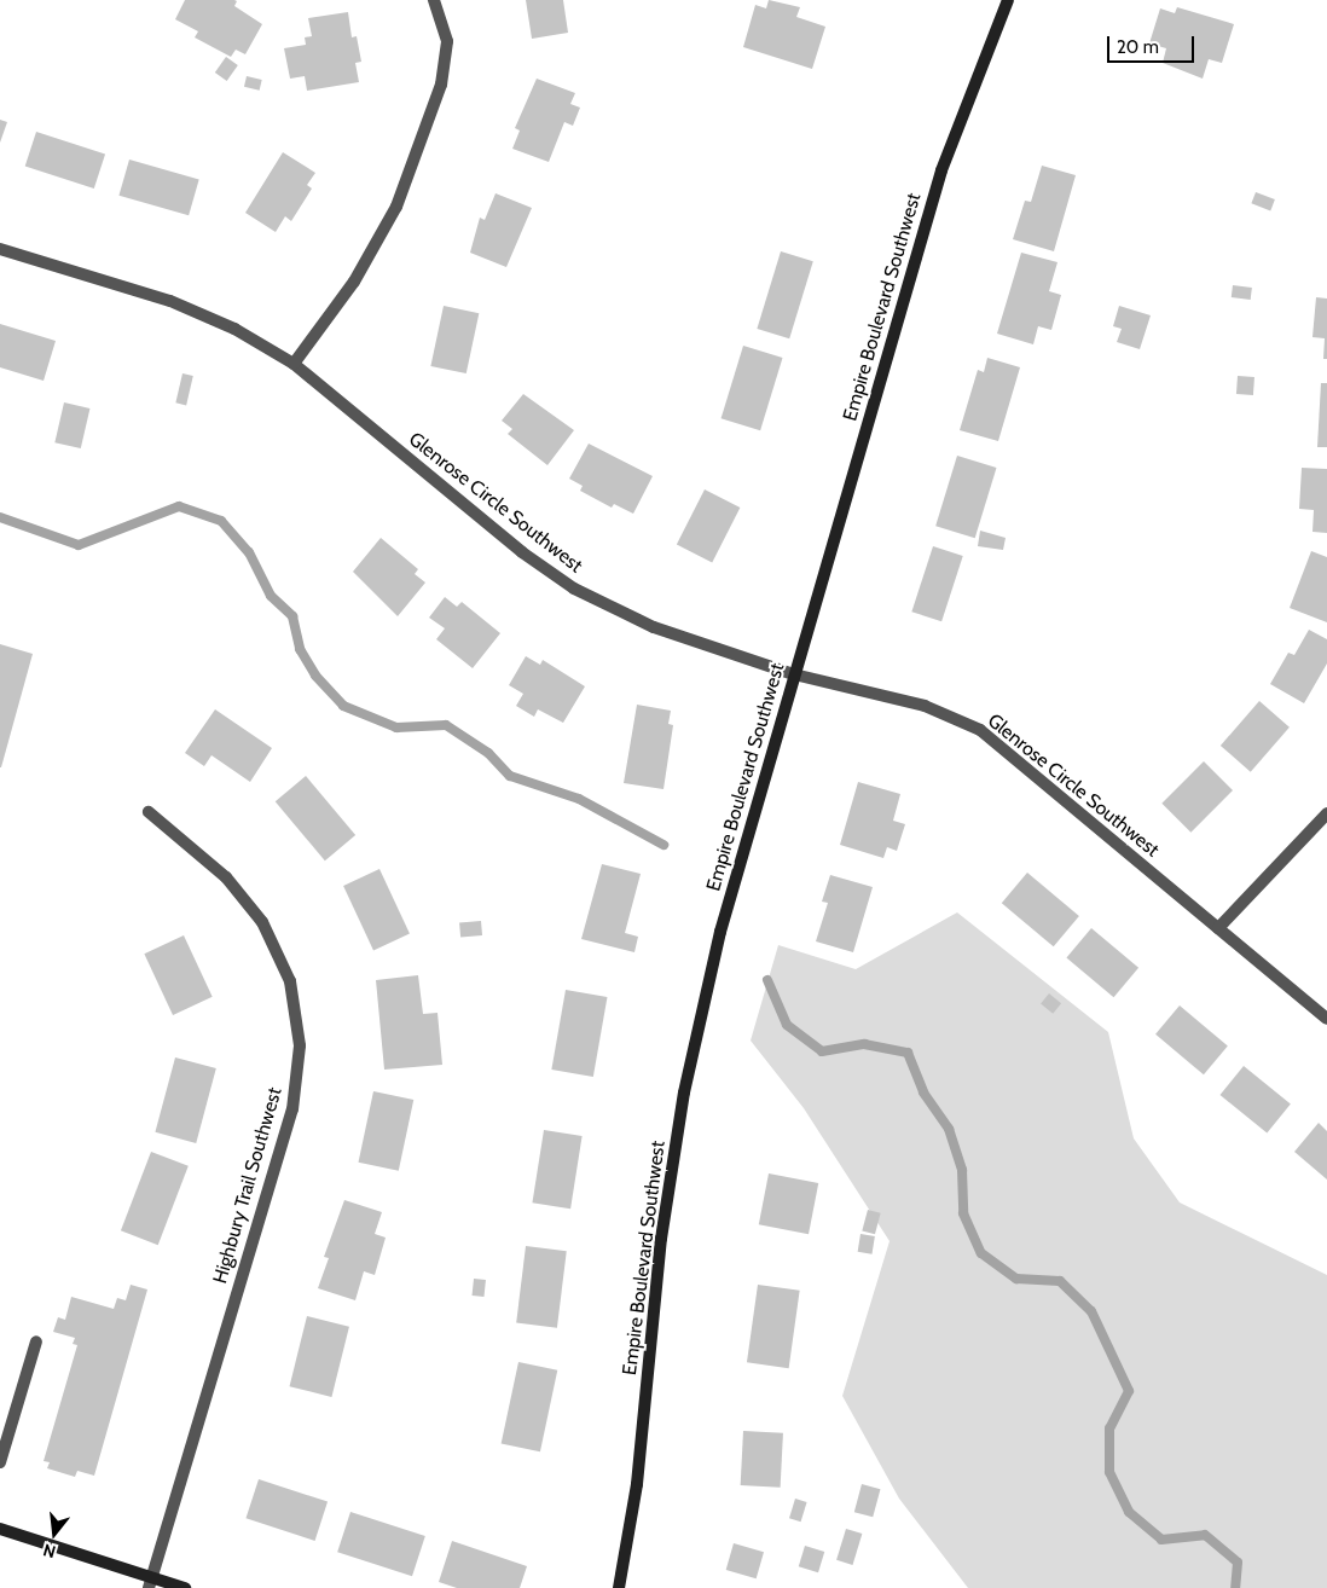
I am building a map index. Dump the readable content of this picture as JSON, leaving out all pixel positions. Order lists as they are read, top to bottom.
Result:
{
  "streets": {
    "street": ["Empire Boulevard Southwest", "Glenrose Circle Southwest", "Highbury Trail Southwest"]
  },
  "crossings": [
    ["Empire Boulevard Southwest", "Glenrose Circle Southwest"]
  ],
  "scale_bar": "20 m",
  "north": "bottom"
}
